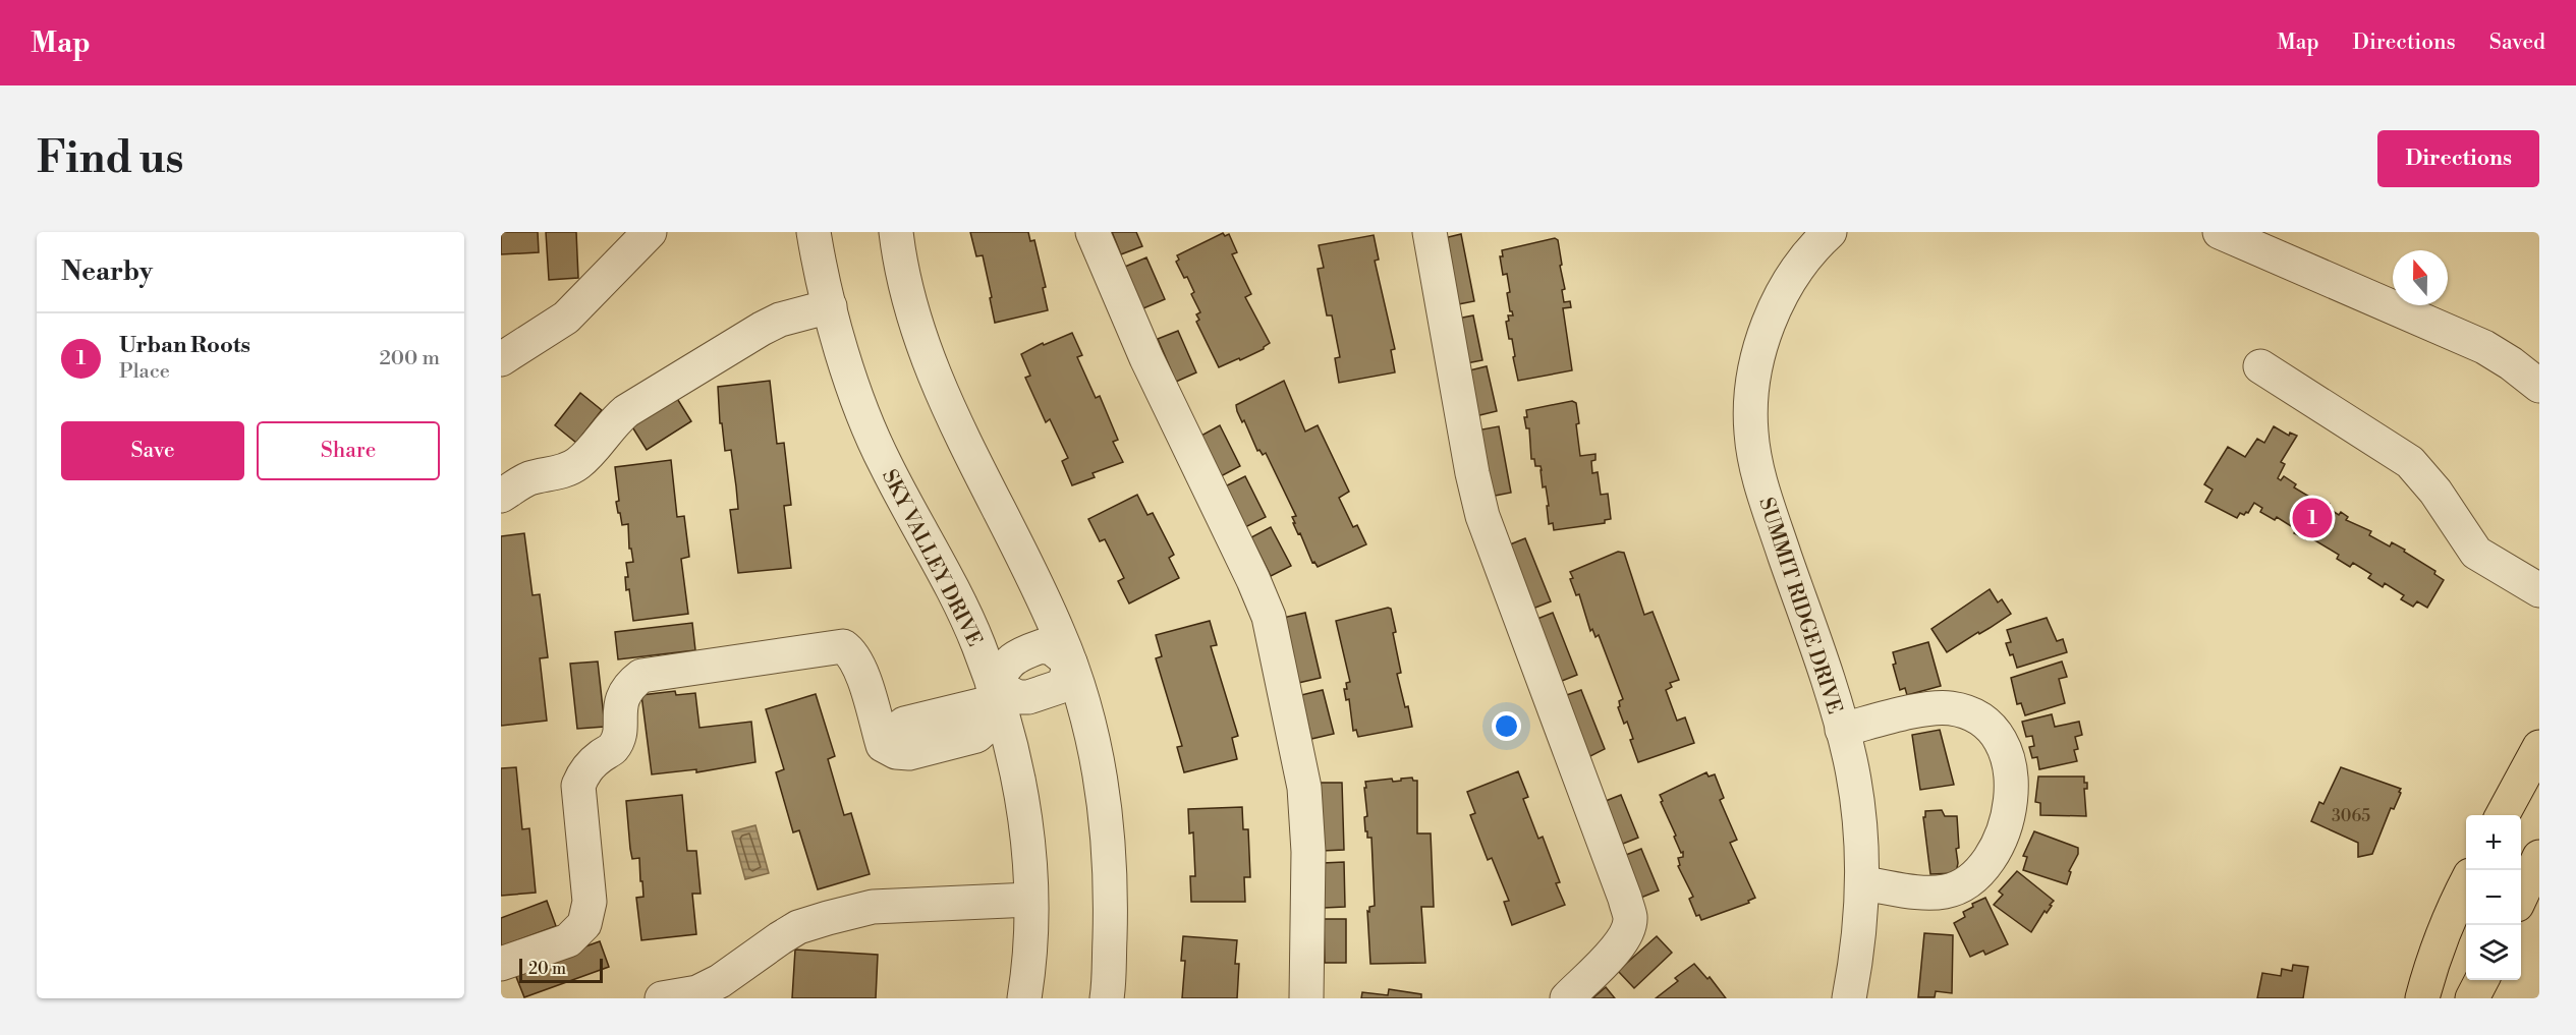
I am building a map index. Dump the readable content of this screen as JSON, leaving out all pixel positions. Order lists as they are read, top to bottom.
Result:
{
  "streets": {
    "street": ["SKY VALLEY DRIVE", "SUMMIT RIDGE DRIVE"]
  },
  "house_numbers": ["3065"],
  "scale_bar": "20 m",
  "north": "top",
  "page": {
    "header": "Map",
    "nav": ["Map", "Directions", "Saved"],
    "buttons": [
      "Directions",
      ["Save", "Share"]
    ],
    "title": "Find us",
    "heading": "Nearby",
    "list": [
      {
        "mark": "1",
        "name": "Urban Roots",
        "note": "Place",
        "value": "200 m"
      }
    ],
    "pins": "1",
    "map_buttons": ["+", "−"],
    "scale": "20 m"
  }
}
